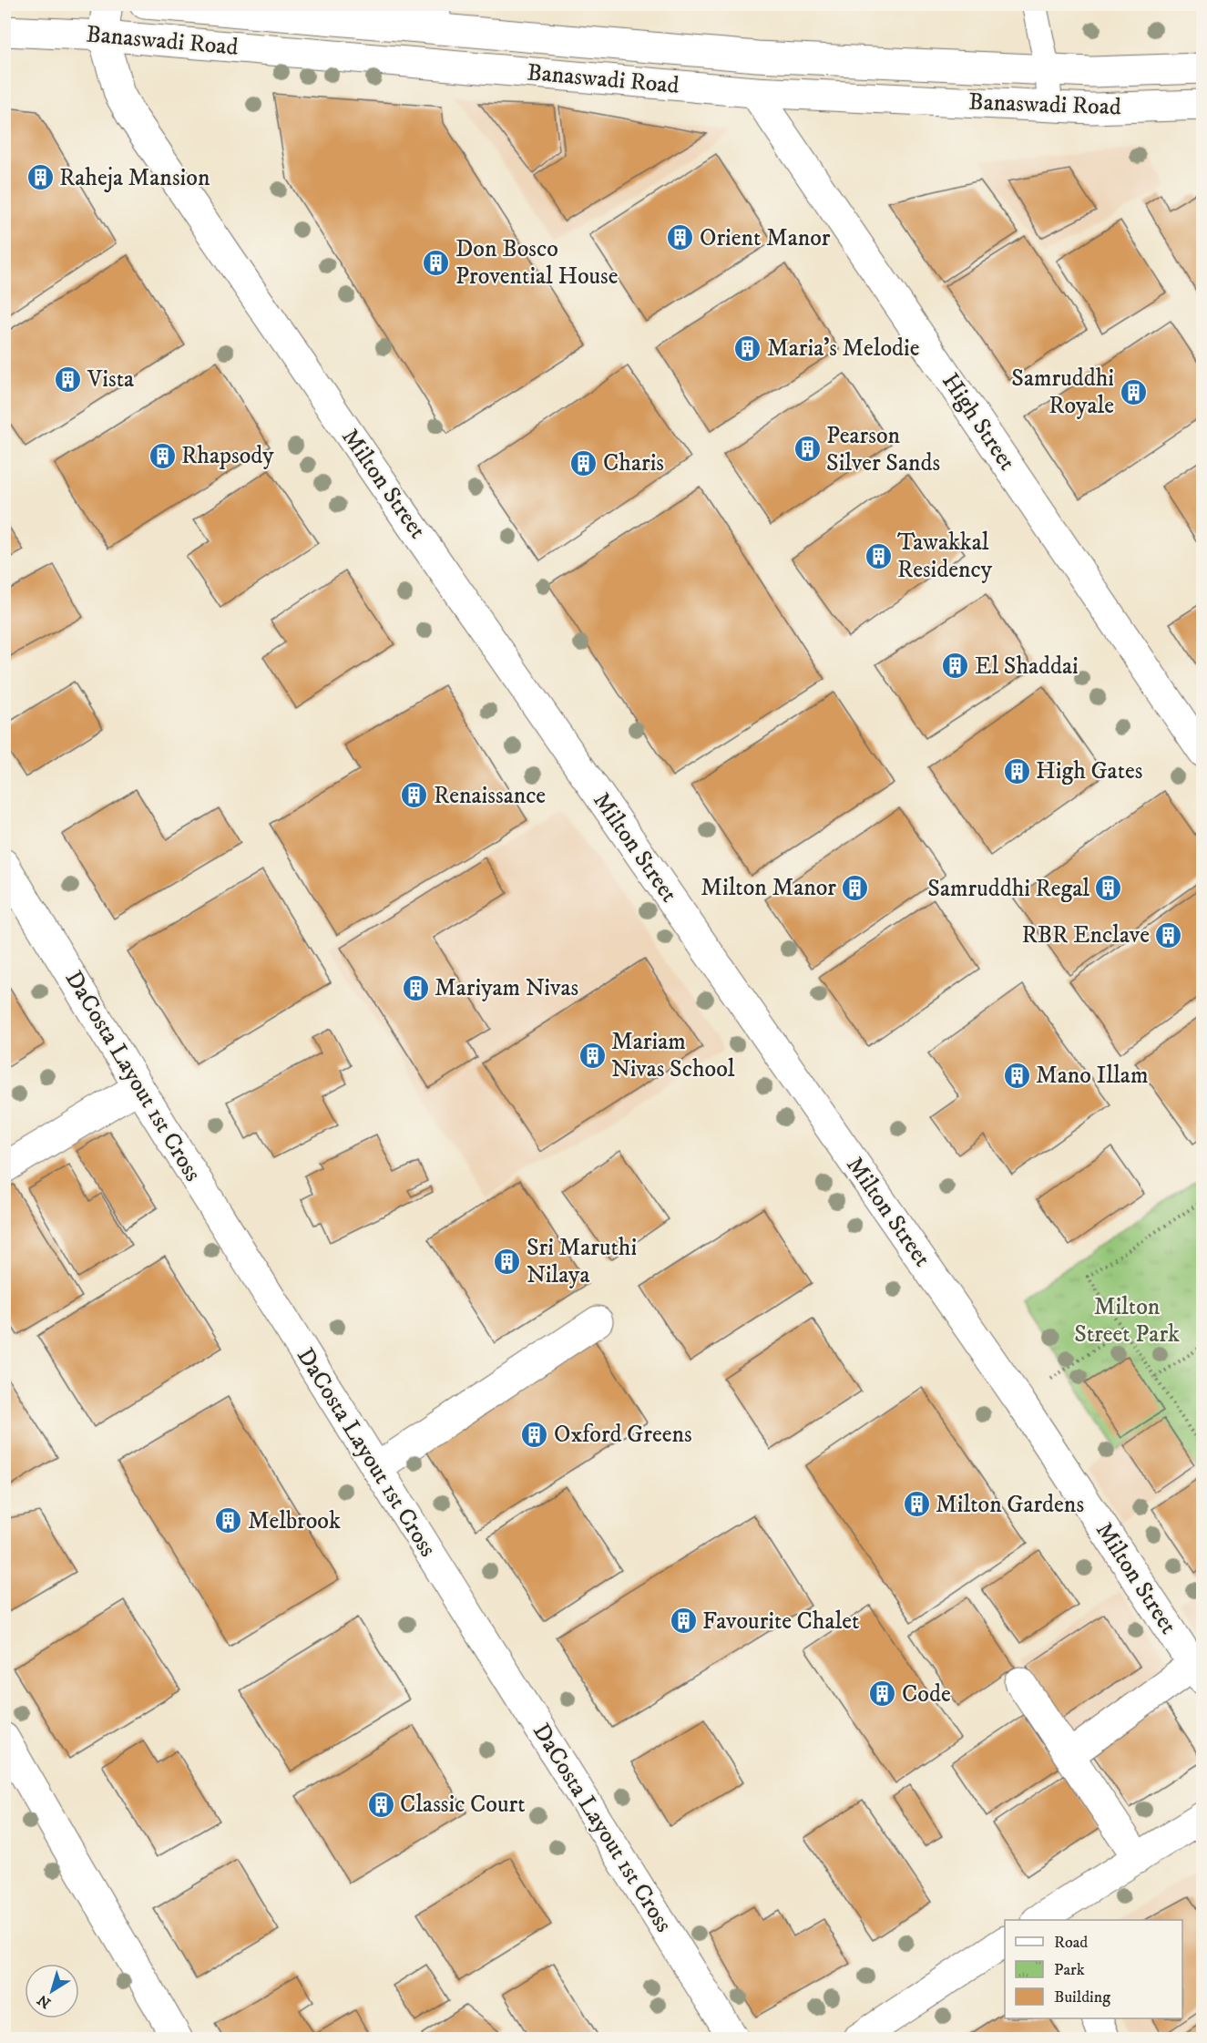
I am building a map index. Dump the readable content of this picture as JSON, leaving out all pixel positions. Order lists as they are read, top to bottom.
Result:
{
  "streets": {
    "street": [
      "Banaswadi Road",
      "High Street",
      "Milton Street",
      "DaCosta Layout 1st Cross"
    ]
  },
  "crossings": [
    ["Banaswadi Road", "High Street"],
    ["Banaswadi Road", "Milton Street"]
  ],
  "parks": ["Milton Street Park"],
  "places": {
    "building": [
      "Raheja Mansion",
      "Orient Manor",
      "Don Bosco Provential House",
      "Maria's Melodie",
      "Vista",
      "Samruddhi Royale",
      "Pearson Silver Sands",
      "Rhapsody",
      "Charis",
      "Tawakkal Residency",
      "El Shaddai",
      "High Gates",
      "Renaissance",
      "Milton Manor",
      "Samruddhi Regal",
      "RBR Enclave",
      "Mariyam Nivas",
      "Mariam Nivas School",
      "Mano Illam",
      "Sri Maruthi Nilaya",
      "Oxford Greens",
      "Milton Gardens",
      "Melbrook",
      "Favourite Chalet",
      "Code",
      "Classic Court"
    ]
  },
  "legend": ["Road", "Park", "Building"],
  "north": "bottom left"
}
